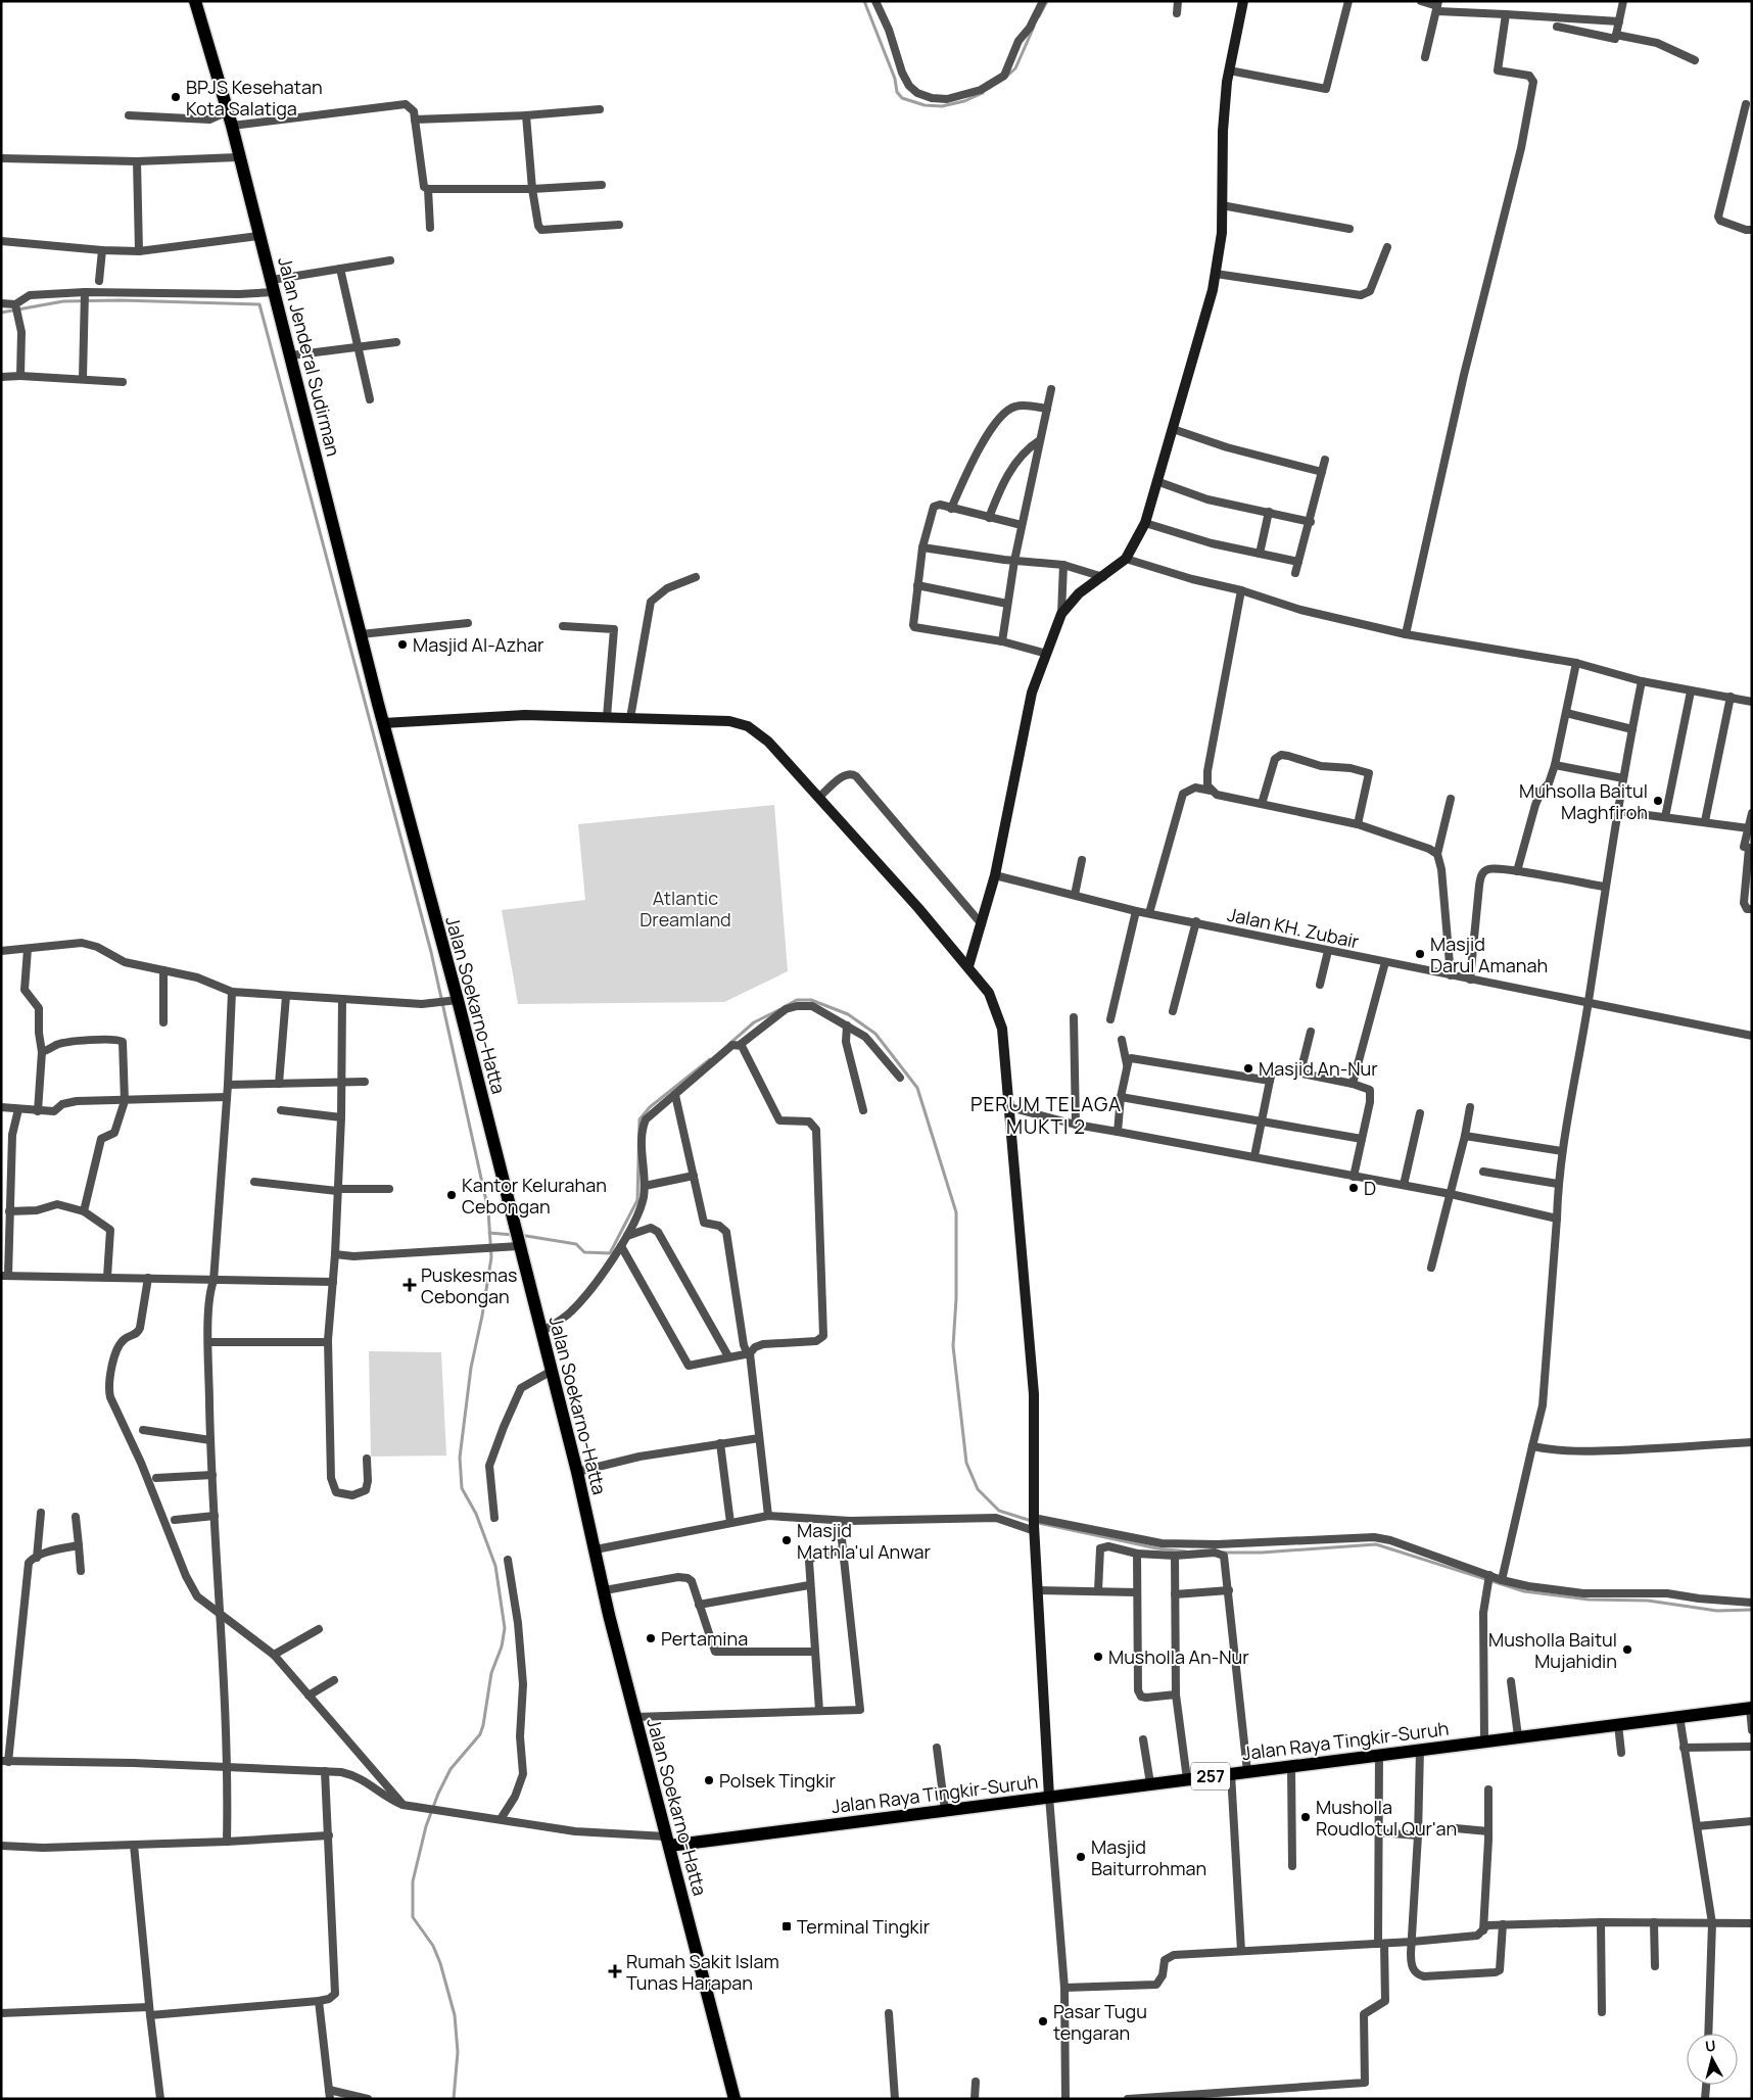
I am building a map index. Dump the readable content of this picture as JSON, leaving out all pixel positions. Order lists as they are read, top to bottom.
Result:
{
  "streets": {
    "main road": [
      "Jalan Jenderal Sudirman",
      "Jalan Soekarno-Hatta",
      "Jalan Raya Tingkir-Suruh",
      "257"
    ],
    "street": ["Jalan KH. Zubair"]
  },
  "crossings": [
    ["Jalan Jenderal Sudirman", "Jalan Soekarno-Hatta"],
    ["Jalan Soekarno-Hatta", "Jalan Raya Tingkir-Suruh"]
  ],
  "districts": ["PERUM TELAGA MUKTI 2"],
  "parks": ["Atlantic Dreamland"],
  "places": {
    "other": [
      "BPJS Kesehatan Kota Salatiga",
      "Masjid Al-Azhar",
      "Muhsolla Baitul Maghfiroh",
      "Masjid Darul Amanah",
      "Masjid An-Nur",
      "D",
      "Kantor Kelurahan Cebongan",
      "Masjid Mathla'ul Anwar",
      "Pertamina",
      "Musholla Baitul Mujahidin",
      "Musholla An-Nur",
      "Polsek Tingkir",
      "Musholla Roudlotul Qur'an",
      "Masjid Baiturrohman",
      "Pasar Tugu tengaran"
    ],
    "health": ["Puskesmas Cebongan", "Rumah Sakit Islam Tunas Harapan"],
    "transit": ["Terminal Tingkir"]
  },
  "north": "top"
}
